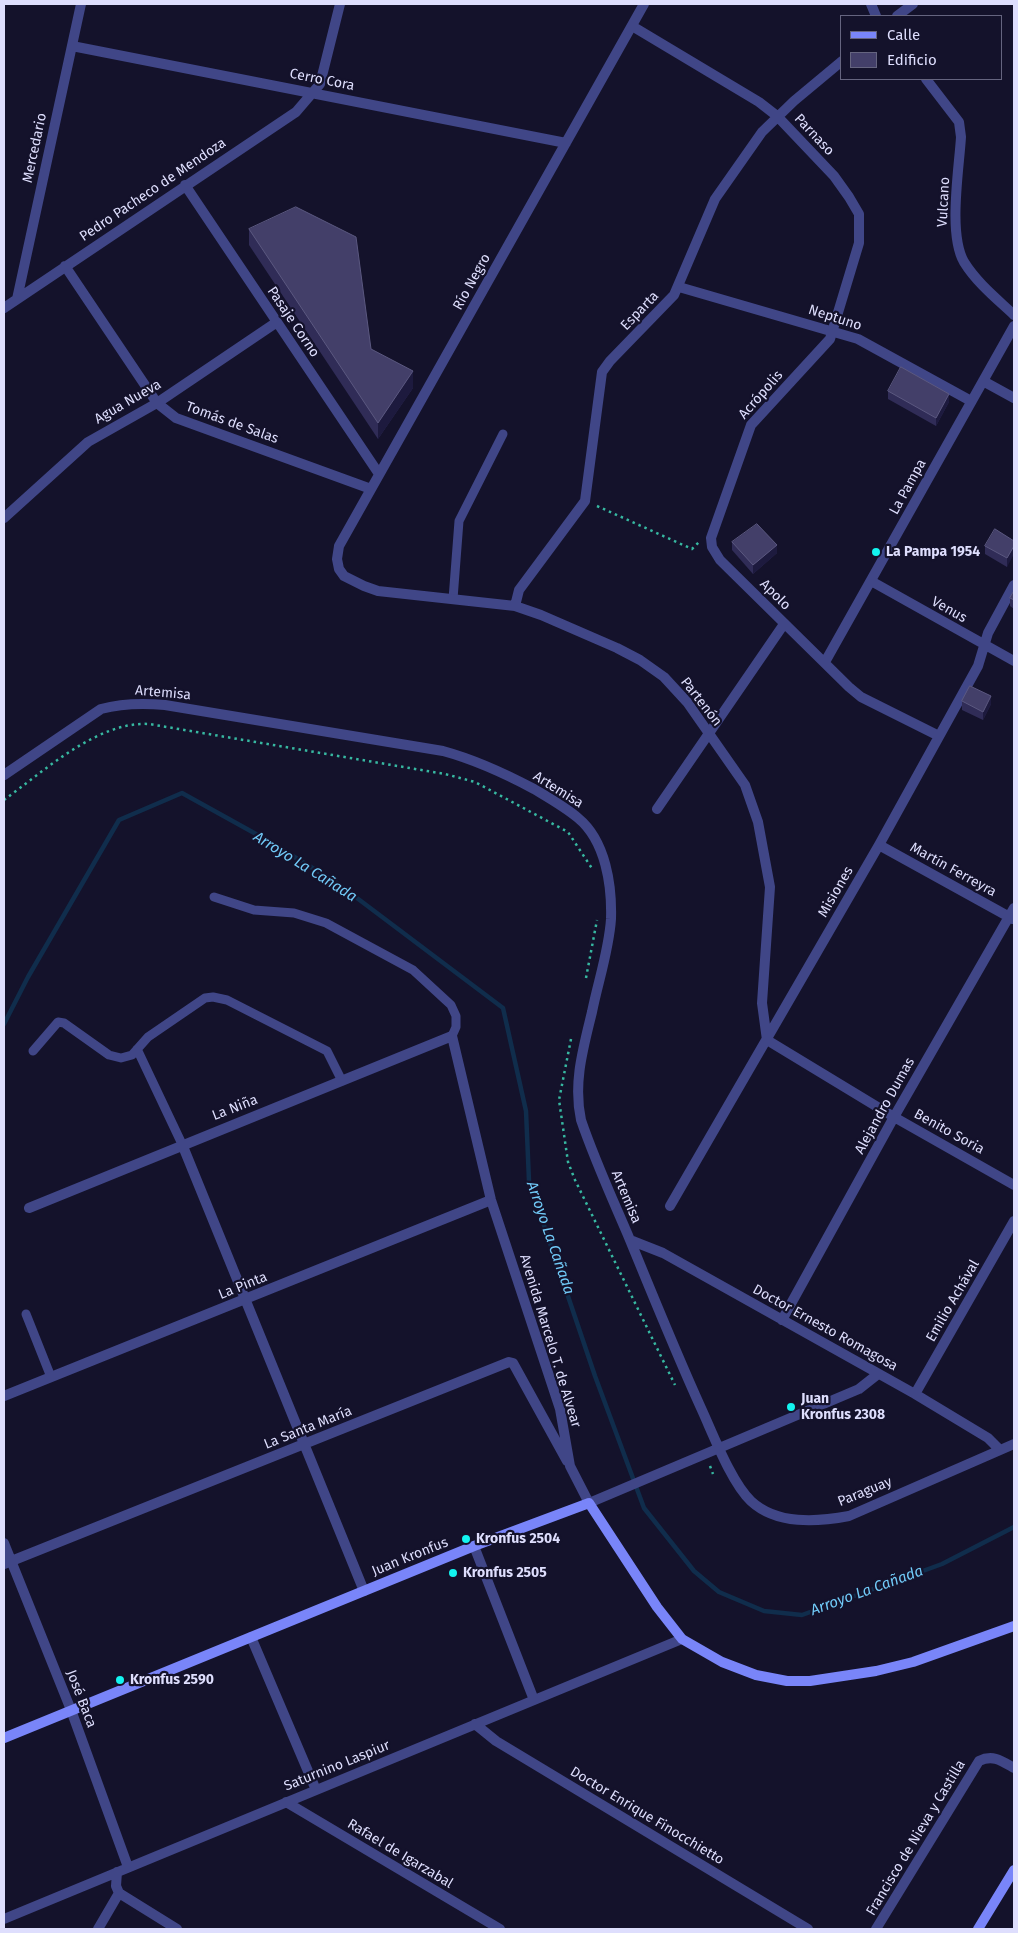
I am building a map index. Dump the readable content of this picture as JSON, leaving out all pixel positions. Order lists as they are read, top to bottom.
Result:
{
  "streets": {
    "main road": ["Avenida Marcelo T. de Alvear", "Juan Kronfus"],
    "street": [
      "Cerro Cora",
      "Parnaso",
      "Mercedario",
      "Pedro Pacheco de Mendoza",
      "Vulcano",
      "Río Negro",
      "Esparta",
      "Neptuno",
      "Pasaje Corno",
      "Acrópolis",
      "Agua Nueva",
      "Tomás de Salas",
      "La Pampa",
      "Apolo",
      "Venus",
      "Artemisa",
      "Partenón",
      "Martín Ferreyra",
      "Misiones",
      "Alejandro Dumas",
      "La Niña",
      "Benito Soria",
      "La Pinta",
      "Emilio Achával",
      "Doctor Ernesto Romagosa",
      "La Santa María",
      "Paraguay",
      "José Baca",
      "Saturnino Laspiur",
      "Doctor Enrique Finocchietto",
      "Francisco de Nieva y Castilla",
      "Rafael de Igarzabal"
    ]
  },
  "crossings": [
    ["Cerro Cora", "Mercedario"],
    ["Cerro Cora", "Pedro Pacheco de Mendoza"],
    ["Cerro Cora", "Río Negro"],
    ["Parnaso", "Río Negro"],
    ["Parnaso", "Esparta"],
    ["Parnaso", "Neptuno"],
    ["Parnaso", "Acrópolis"],
    ["Mercedario", "Pedro Pacheco de Mendoza"],
    ["Pedro Pacheco de Mendoza", "Pasaje Corno"],
    ["Pedro Pacheco de Mendoza", "Tomás de Salas"],
    ["Río Negro", "Pasaje Corno"],
    ["Río Negro", "Tomás de Salas"],
    ["Río Negro", "Partenón"],
    ["Esparta", "Neptuno"],
    ["Esparta", "Partenón"],
    ["Neptuno", "Acrópolis"],
    ["Neptuno", "La Pampa"],
    ["Pasaje Corno", "Agua Nueva"],
    ["Acrópolis", "Apolo"],
    ["Agua Nueva", "Tomás de Salas"],
    ["La Pampa", "Apolo"],
    ["La Pampa", "Venus"],
    ["Apolo", "Misiones"],
    ["Venus", "Misiones"],
    ["Artemisa", "Doctor Ernesto Romagosa"],
    ["Artemisa", "Paraguay"],
    ["Artemisa", "Juan Kronfus"],
    ["Partenón", "Misiones"],
    ["Partenón", "Benito Soria"],
    ["Martín Ferreyra", "Misiones"],
    ["Martín Ferreyra", "Alejandro Dumas"],
    ["Misiones", "Benito Soria"],
    ["Alejandro Dumas", "Benito Soria"],
    ["Alejandro Dumas", "Doctor Ernesto Romagosa"],
    ["La Niña", "Avenida Marcelo T. de Alvear"],
    ["La Pinta", "Avenida Marcelo T. de Alvear"],
    ["Emilio Achával", "Doctor Ernesto Romagosa"],
    ["Doctor Ernesto Romagosa", "Paraguay"],
    ["Doctor Ernesto Romagosa", "Juan Kronfus"],
    ["Avenida Marcelo T. de Alvear", "La Santa María"],
    ["Avenida Marcelo T. de Alvear", "Juan Kronfus"],
    ["Avenida Marcelo T. de Alvear", "Saturnino Laspiur"],
    ["La Santa María", "José Baca"],
    ["Paraguay", "Juan Kronfus"],
    ["Juan Kronfus", "José Baca"],
    ["José Baca", "Saturnino Laspiur"],
    ["Saturnino Laspiur", "Doctor Enrique Finocchietto"],
    ["Saturnino Laspiur", "Rafael de Igarzabal"]
  ],
  "water": ["Arroyo La Cañada"],
  "places": [
    "La Pampa 1954",
    "Juan Kronfus 2308",
    "Kronfus 2504",
    "Kronfus 2505",
    "Kronfus 2590"
  ],
  "legend": ["Calle", "Edificio"]
}
